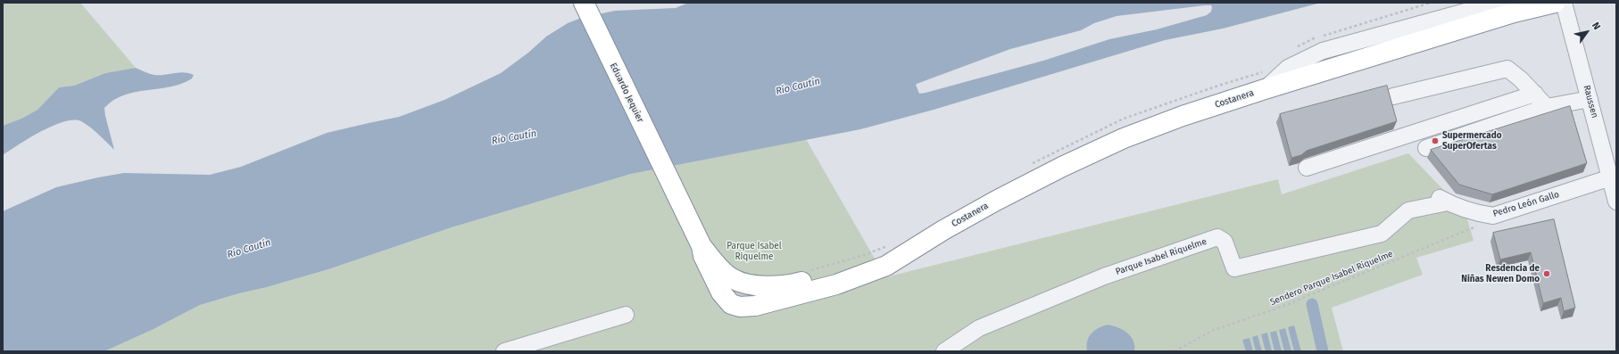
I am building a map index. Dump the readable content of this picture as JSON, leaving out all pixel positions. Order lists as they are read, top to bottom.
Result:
{
  "streets": {
    "highway": ["Eduardo Jequier", "Costanera"],
    "street": ["Raussen", "Pedro León Gallo", "Parque Isabel Riquelme"],
    "path": ["Sendero Parque Isabel Riquelme"]
  },
  "crossings": [
    ["Eduardo Jequier", "Costanera"],
    ["Raussen", "Pedro León Gallo"],
    ["Pedro León Gallo", "Parque Isabel Riquelme"],
    ["Pedro León Gallo", "Sendero Parque Isabel Riquelme"]
  ],
  "water": ["Río Cautín"],
  "parks": ["Parque Isabel Riquelme"],
  "places": ["Supermercado SuperOfertas", "Resdencia de Niñas Newen Domo"],
  "north": "top right"
}
